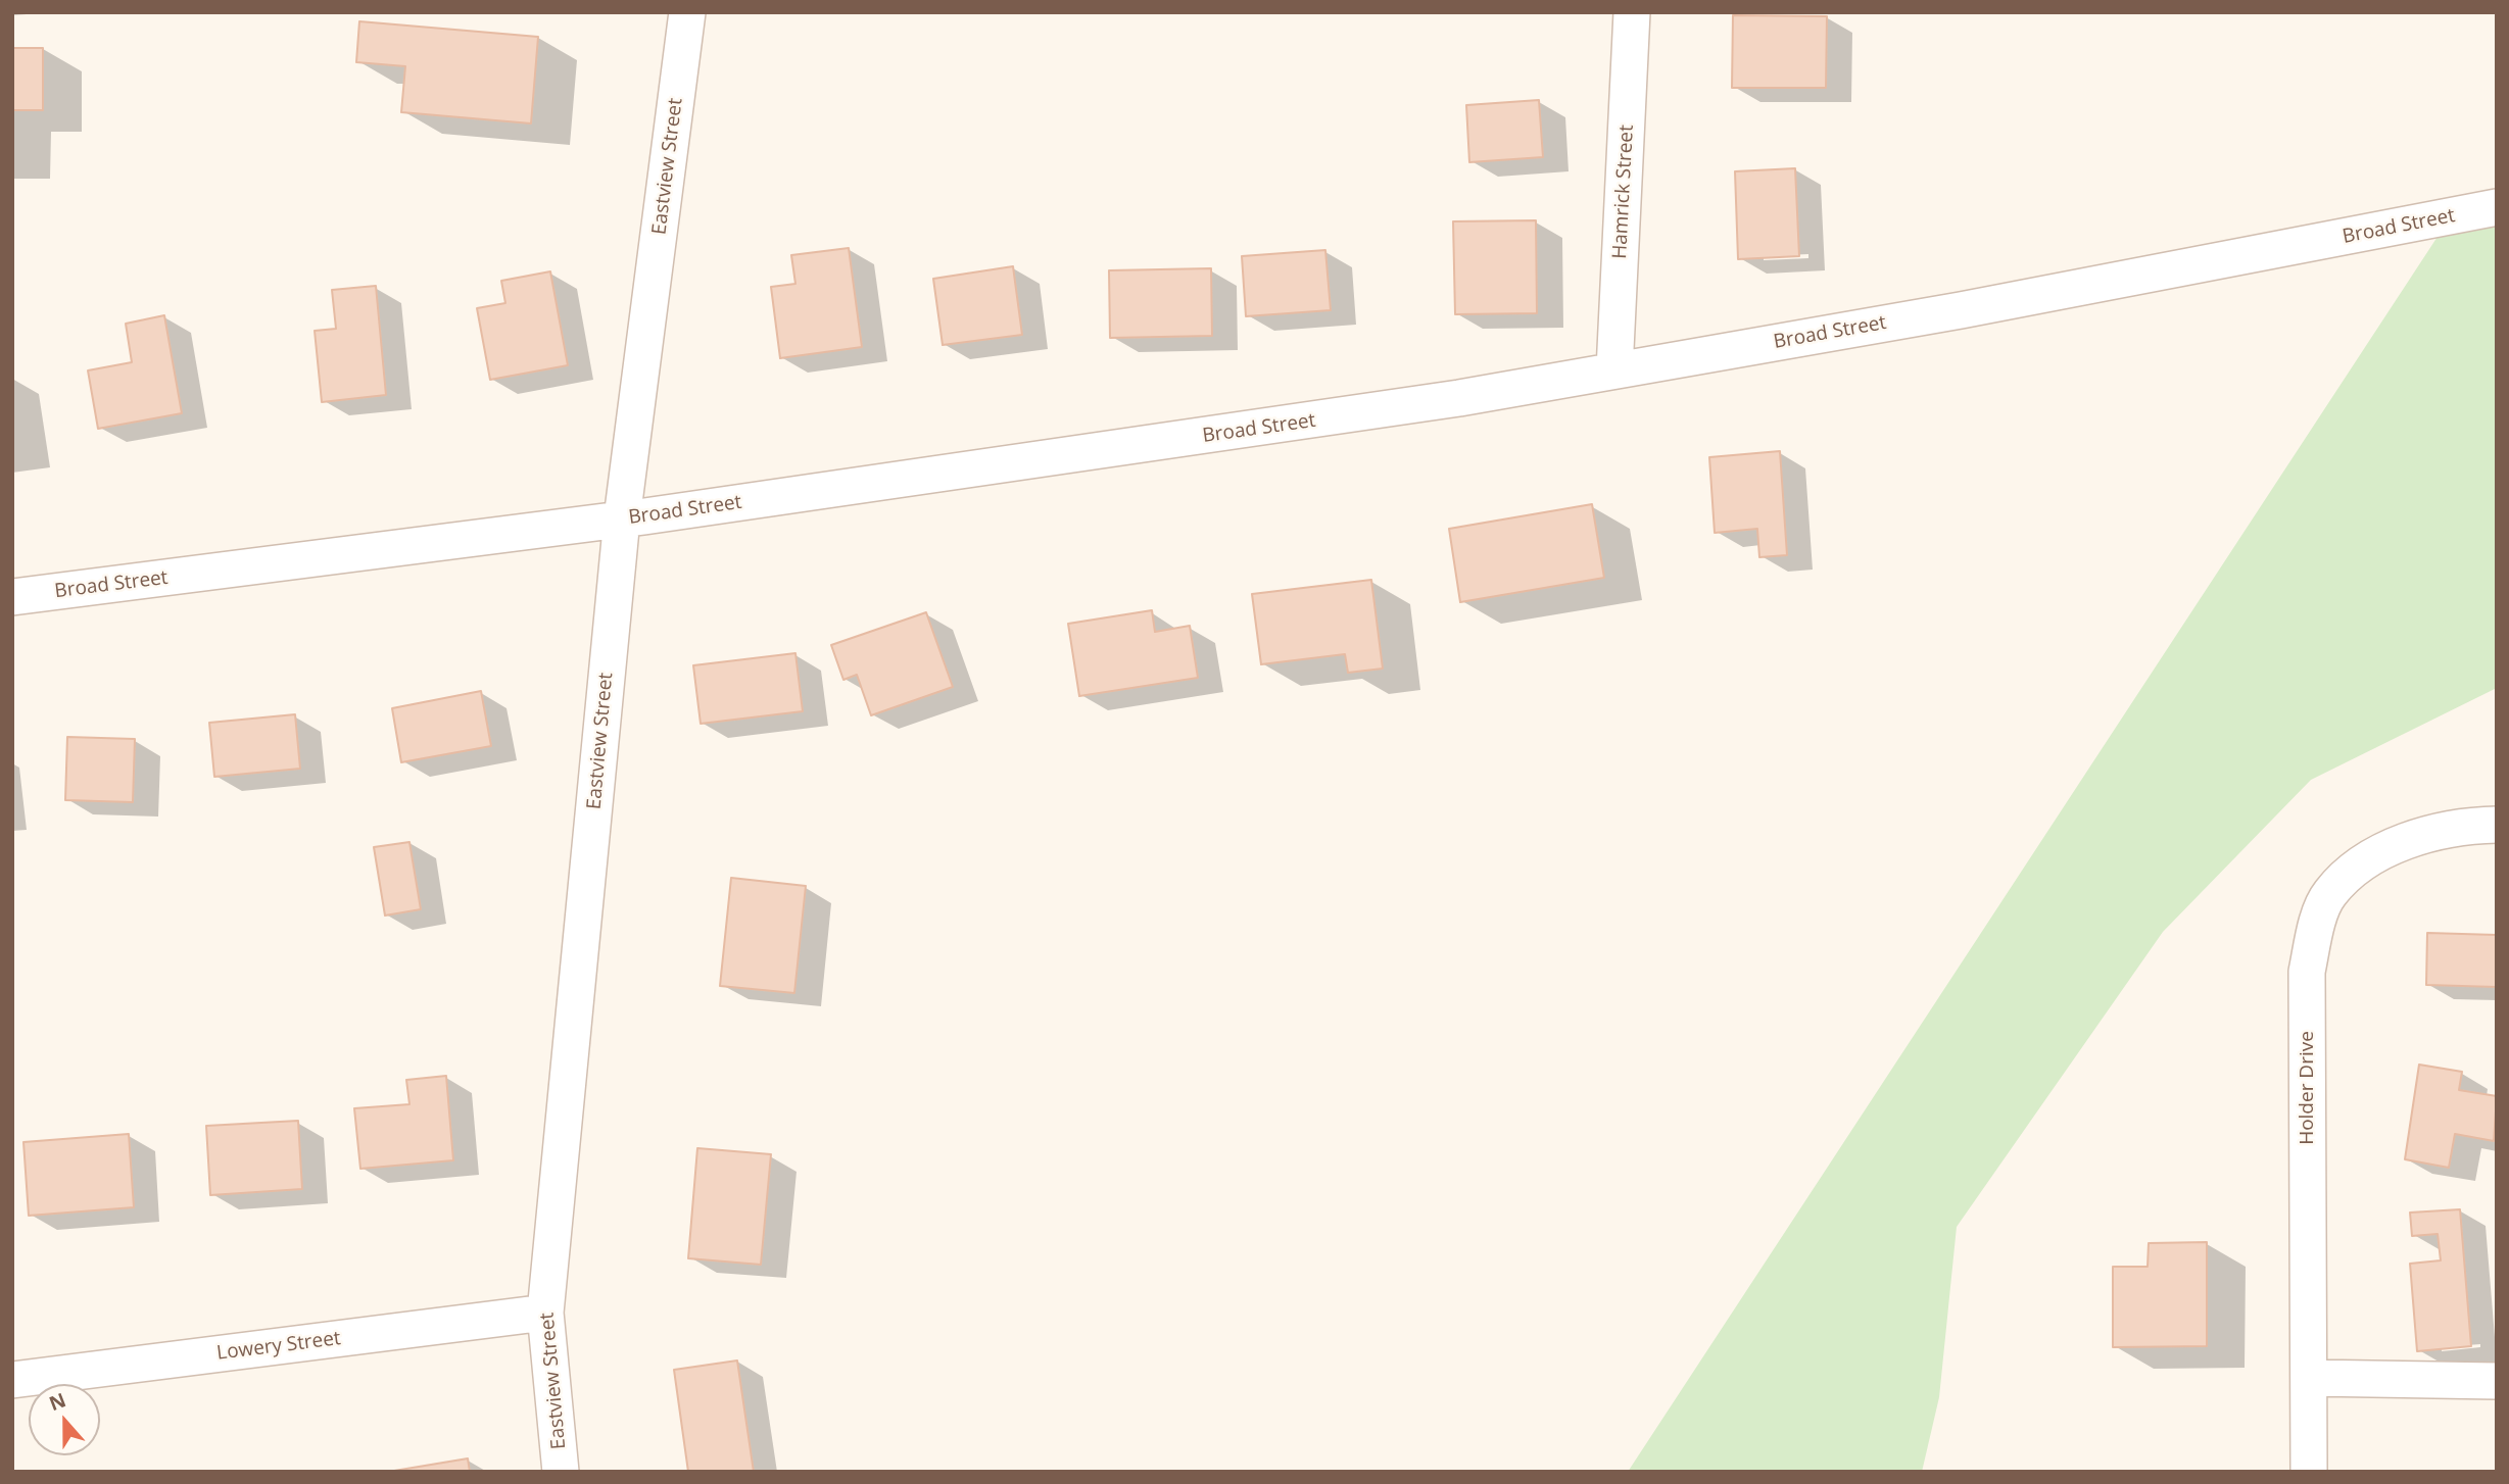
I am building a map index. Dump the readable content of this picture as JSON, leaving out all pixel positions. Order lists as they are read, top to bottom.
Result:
{
  "streets": {
    "street": [
      "Eastview Street",
      "Hamrick Street",
      "Broad Street",
      "Holder Drive",
      "Lowery Street"
    ]
  },
  "crossings": [
    ["Eastview Street", "Broad Street"],
    ["Eastview Street", "Lowery Street"],
    ["Hamrick Street", "Broad Street"]
  ],
  "north": "top"
}
